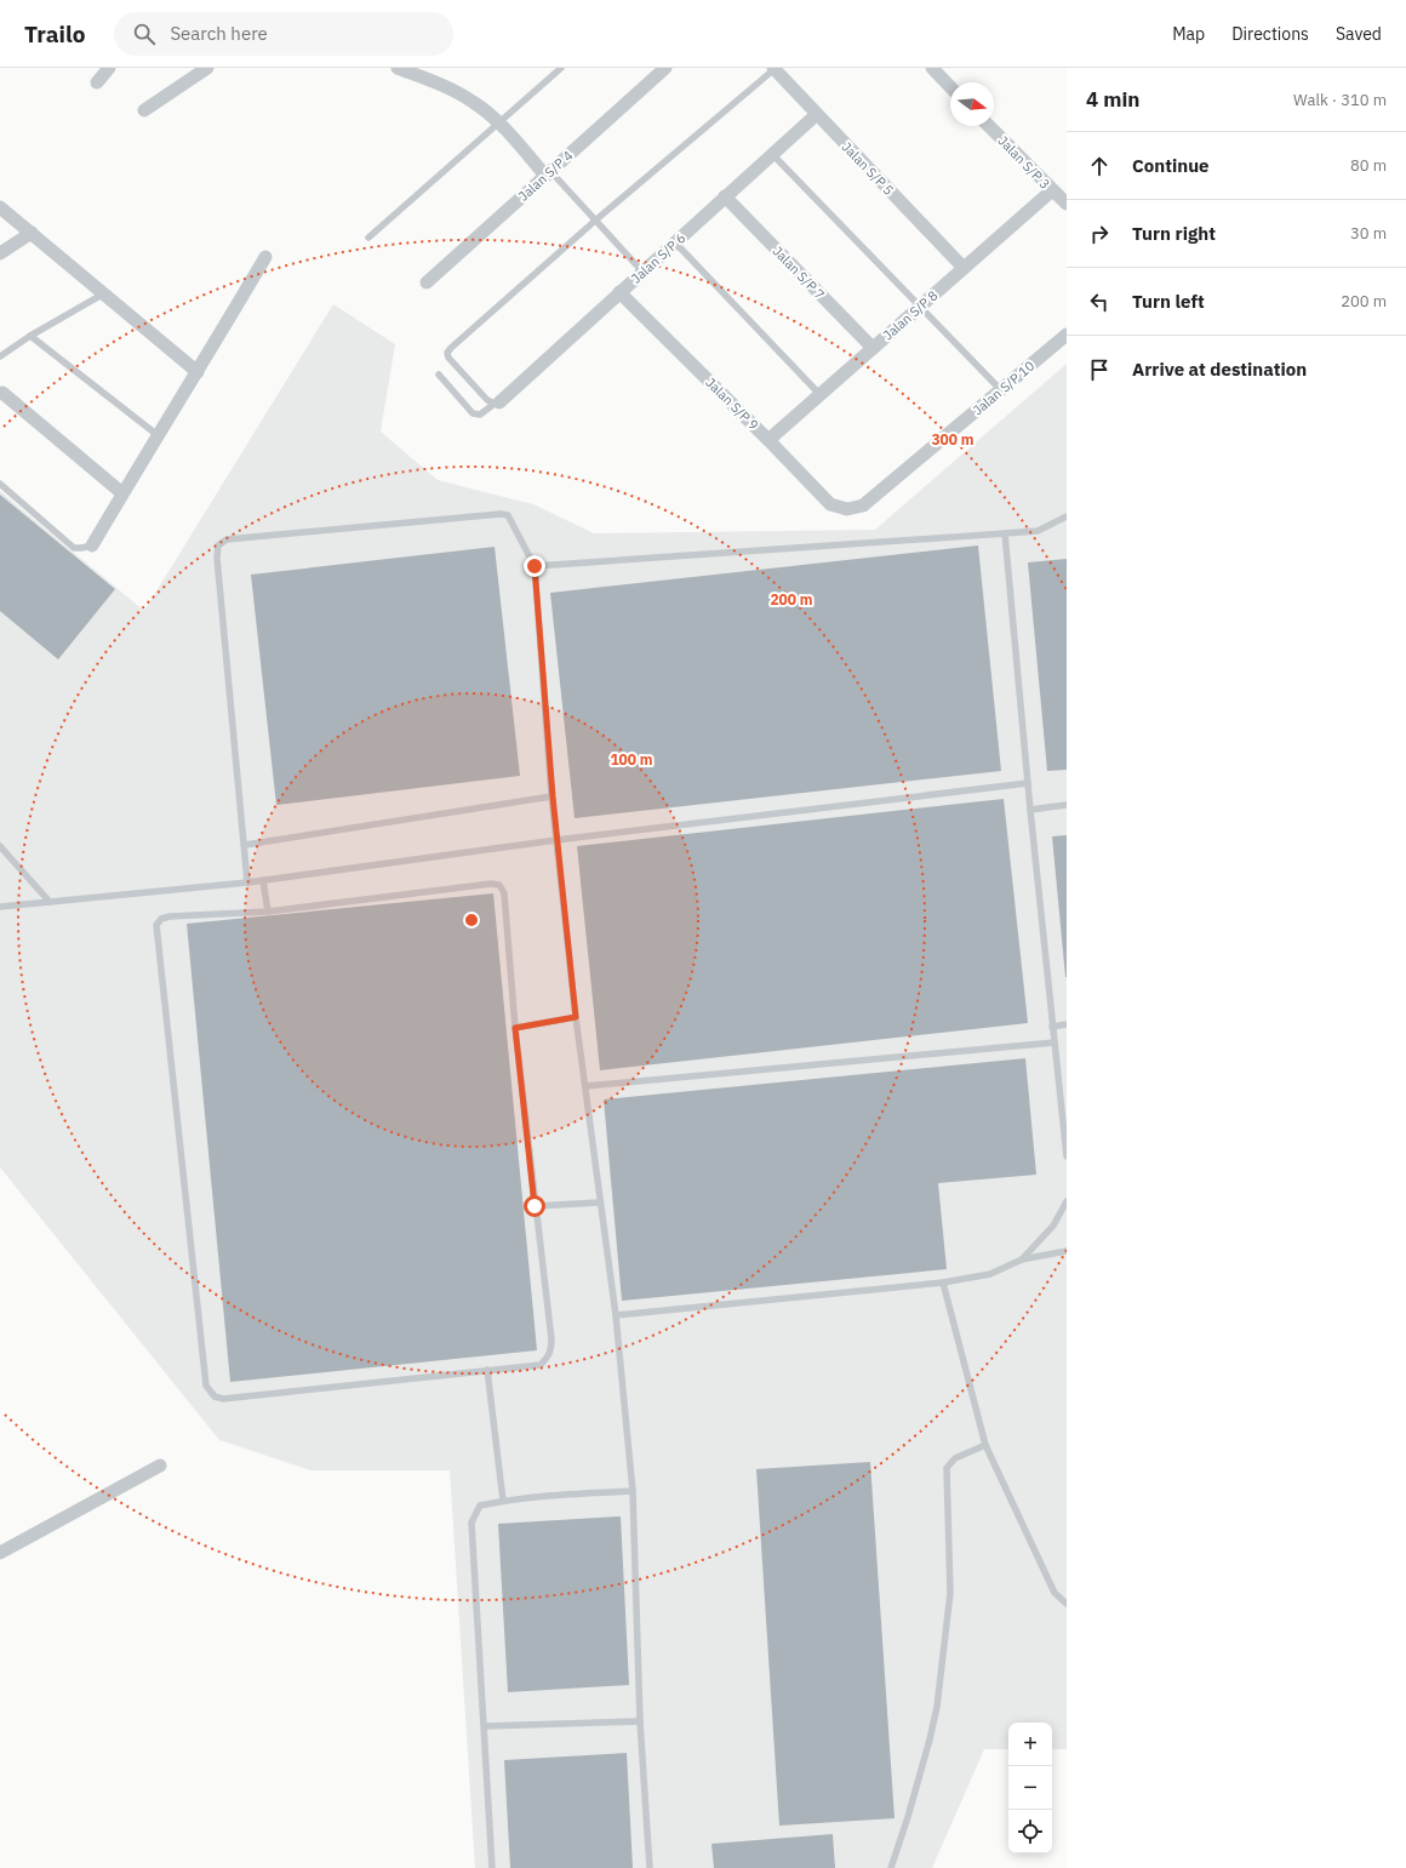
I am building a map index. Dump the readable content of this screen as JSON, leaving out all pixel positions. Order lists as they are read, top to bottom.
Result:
{
  "streets": {
    "street": [
      "Jalan S/P 3",
      "Jalan S/P 5",
      "Jalan S/P 4",
      "Jalan S/P 6",
      "Jalan S/P 7",
      "Jalan S/P 8",
      "Jalan S/P 10",
      "Jalan S/P 9"
    ]
  },
  "crossings": [
    ["Jalan S/P 3", "Jalan S/P 8"],
    ["Jalan S/P 5", "Jalan S/P 6"],
    ["Jalan S/P 5", "Jalan S/P 8"],
    ["Jalan S/P 6", "Jalan S/P 7"],
    ["Jalan S/P 6", "Jalan S/P 9"],
    ["Jalan S/P 7", "Jalan S/P 8"],
    ["Jalan S/P 8", "Jalan S/P 9"],
    ["Jalan S/P 10", "Jalan S/P 9"]
  ],
  "north": "right",
  "page": {
    "header": "Trailo",
    "search": "Search here",
    "nav": ["Map", "Directions", "Saved"],
    "heading": ["4 min", "Walk · 310 m"],
    "list": [
      ["Continue", "80 m"],
      ["Turn right", "30 m"],
      ["Turn left", "200 m"],
      "Arrive at destination"
    ],
    "map_buttons": ["+", "−"]
  },
  "rings": ["300 m", "200 m", "100 m"]
}
